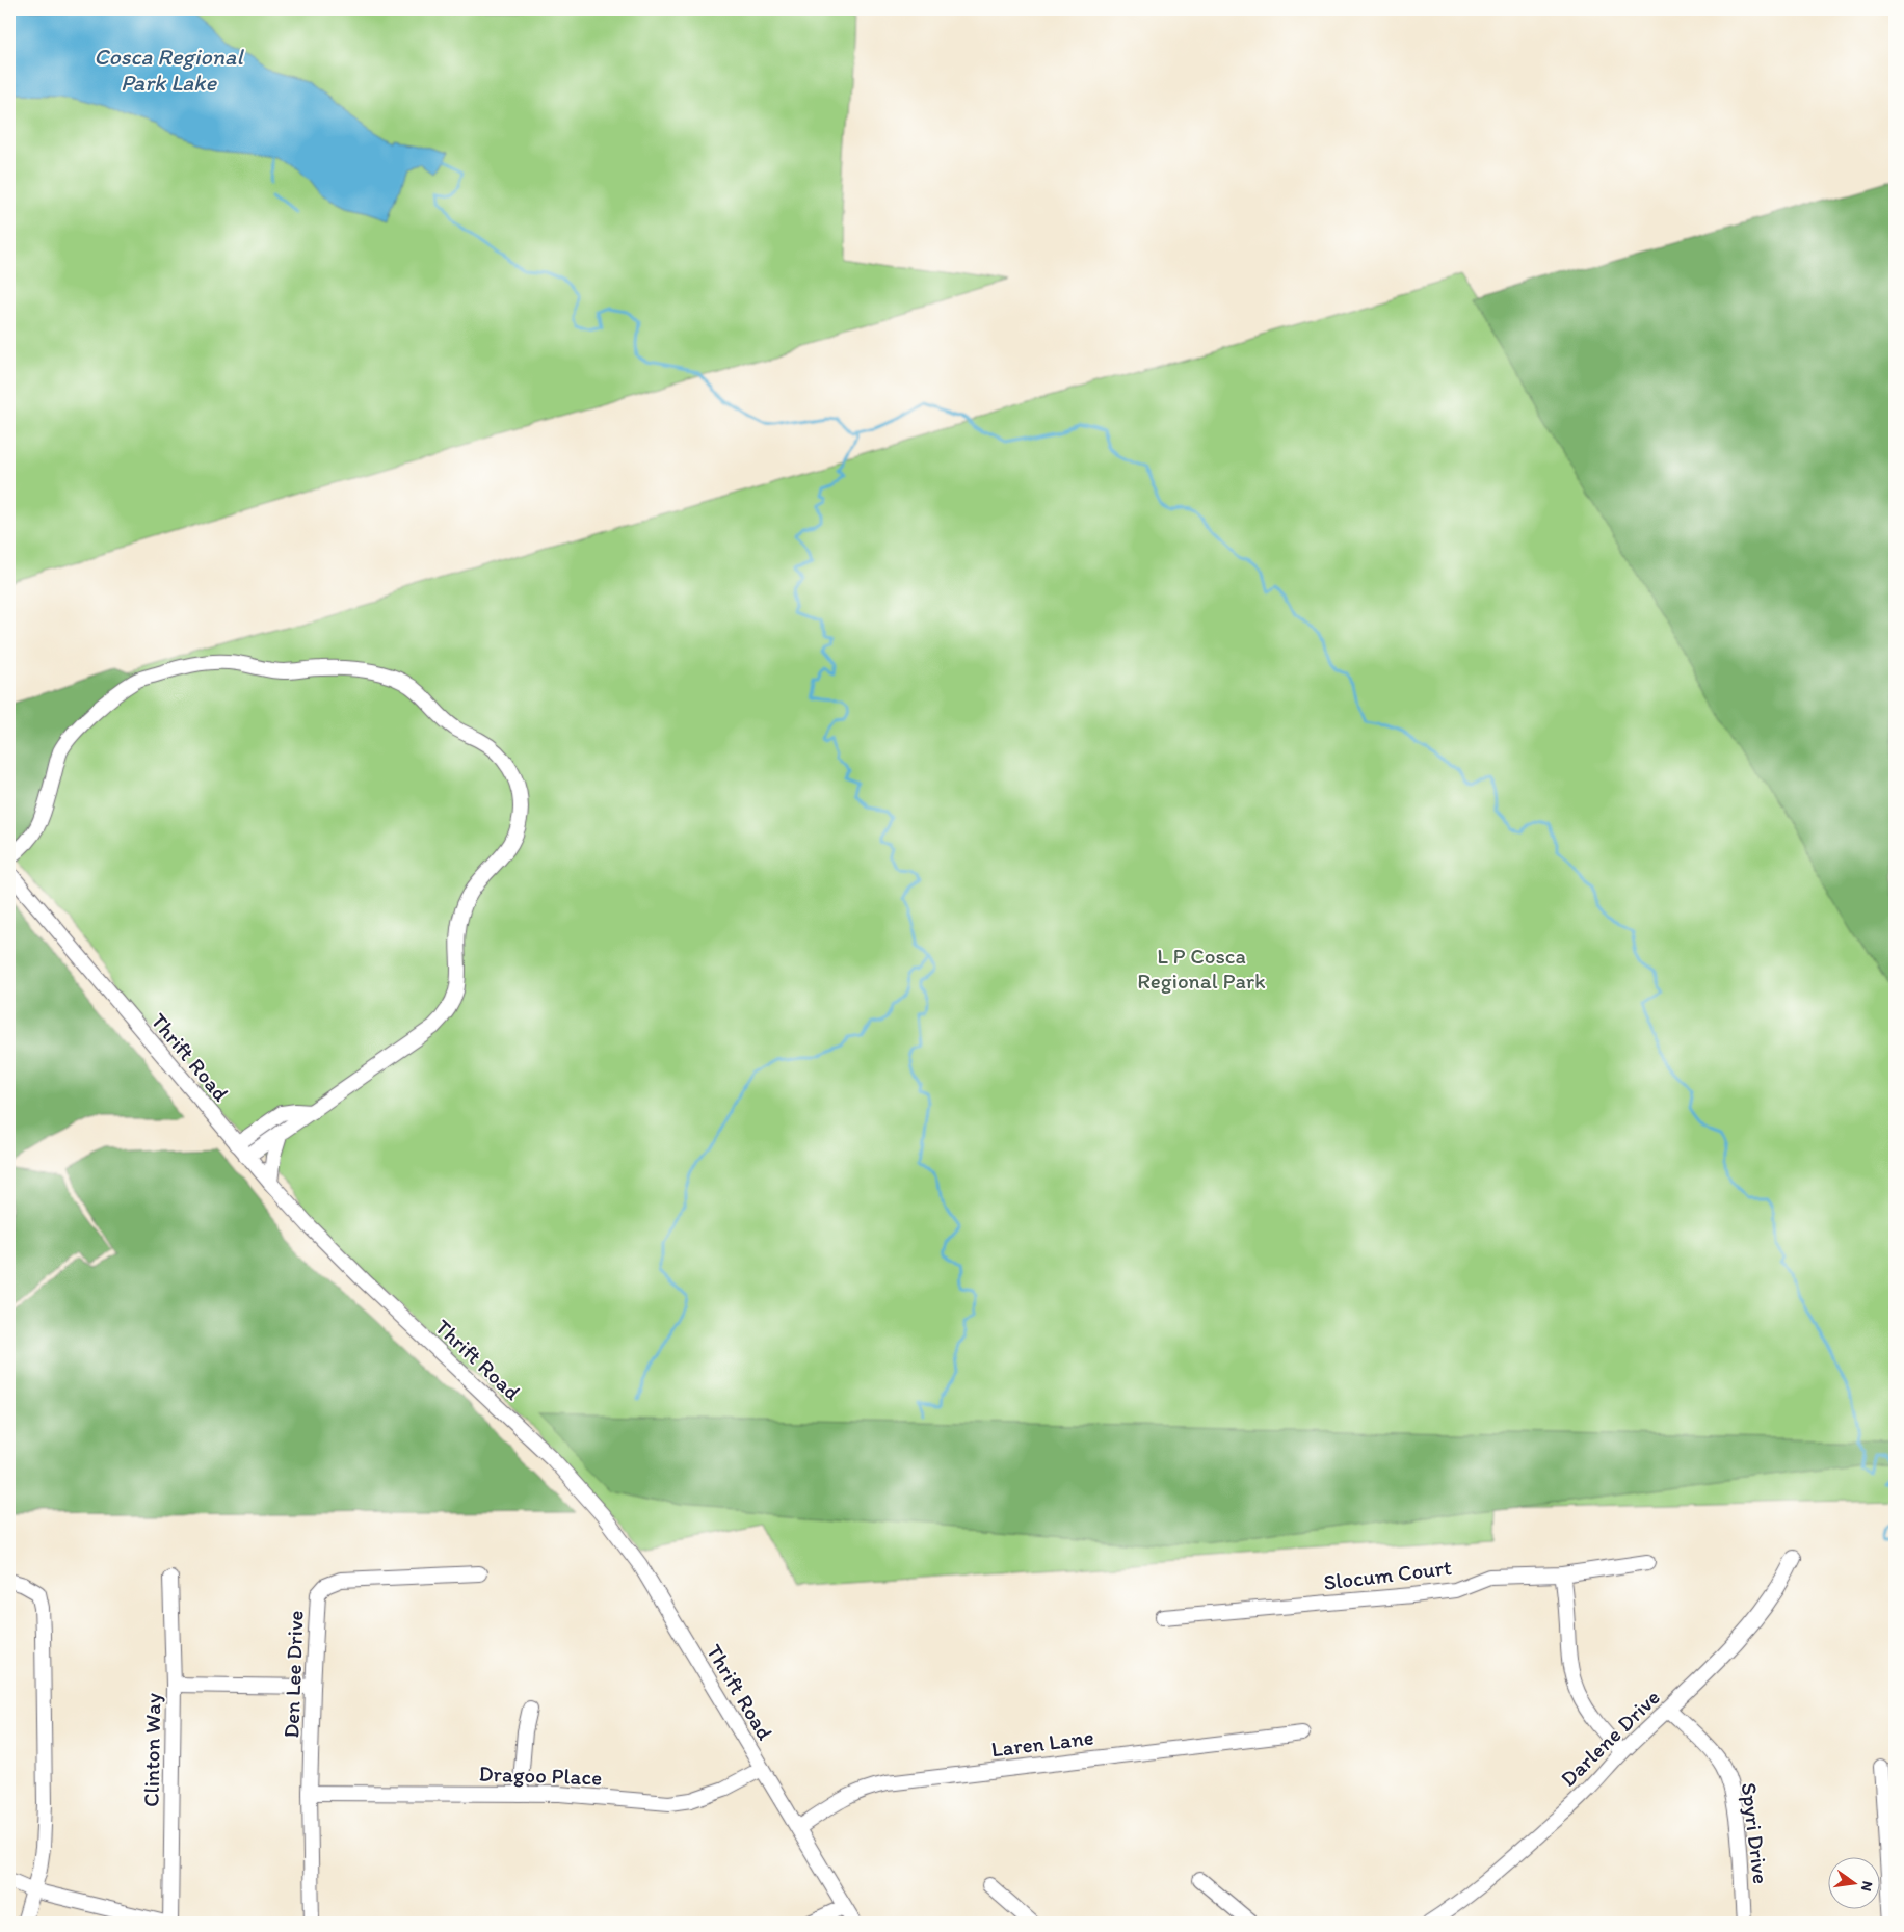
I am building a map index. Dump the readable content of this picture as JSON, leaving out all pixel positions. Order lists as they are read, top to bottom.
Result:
{
  "streets": {
    "street": [
      "Thrift Road",
      "Slocum Court",
      "Den Lee Drive",
      "Darlene Drive",
      "Laren Lane",
      "Clinton Way",
      "Dragoo Place",
      "Spyri Drive"
    ]
  },
  "crossings": [
    ["Thrift Road", "Laren Lane"],
    ["Thrift Road", "Dragoo Place"],
    ["Den Lee Drive", "Dragoo Place"],
    ["Darlene Drive", "Spyri Drive"]
  ],
  "water": ["Cosca Regional Park Lake"],
  "parks": ["L P Cosca Regional Park"],
  "north": "right"
}
